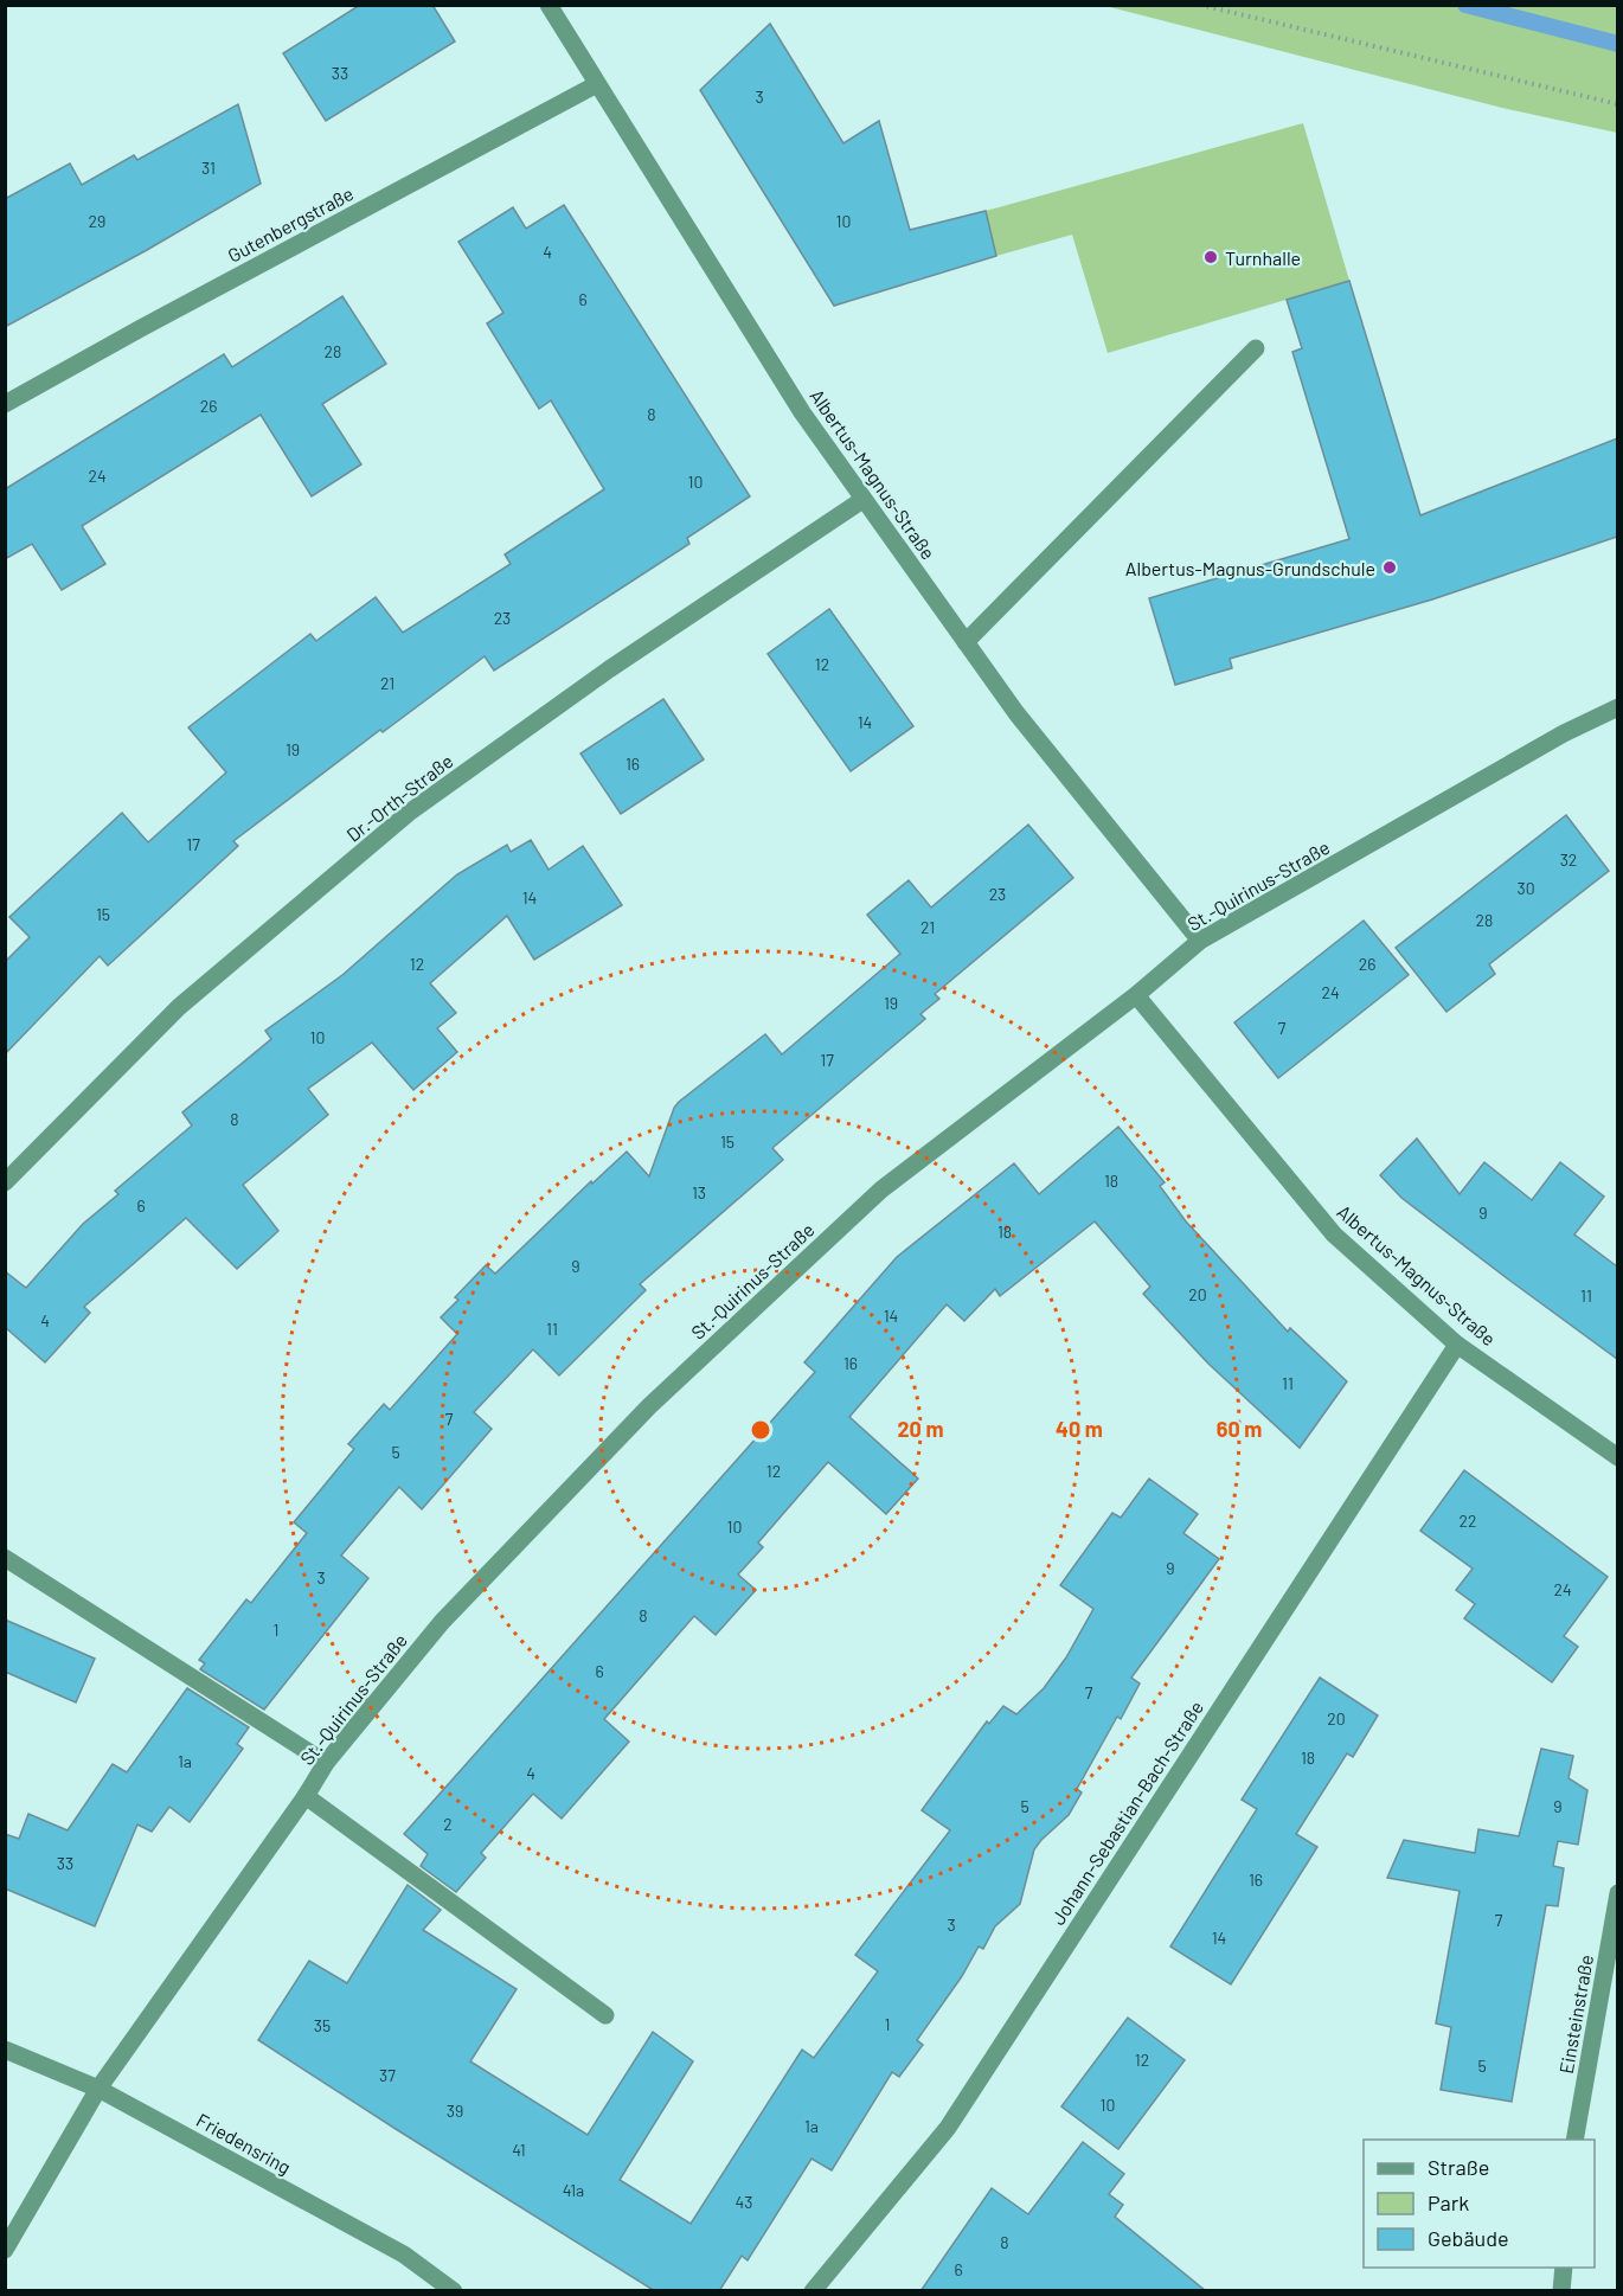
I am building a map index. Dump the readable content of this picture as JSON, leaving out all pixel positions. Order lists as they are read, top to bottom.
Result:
{
  "streets": {
    "street": [
      "Gutenbergstraße",
      "Albertus-Magnus-Straße",
      "Dr.-Orth-Straße",
      "St.-Quirinus-Straße",
      "Johann-Sebastian-Bach-Straße",
      "Einsteinstraße",
      "Friedensring"
    ]
  },
  "crossings": [
    ["Gutenbergstraße", "Albertus-Magnus-Straße"],
    ["Albertus-Magnus-Straße", "Dr.-Orth-Straße"],
    ["Albertus-Magnus-Straße", "St.-Quirinus-Straße"],
    ["Albertus-Magnus-Straße", "Johann-Sebastian-Bach-Straße"],
    ["St.-Quirinus-Straße", "Friedensring"]
  ],
  "places": ["Turnhalle", "Albertus-Magnus-Grundschule"],
  "house_numbers": [
    "33",
    "3",
    "31",
    "29",
    "10",
    "4",
    "6",
    "28",
    "26",
    "8",
    "24",
    "10",
    "23",
    "12",
    "21",
    "14",
    "19",
    "16",
    "17",
    "32",
    "30",
    "23",
    "14",
    "15",
    "28",
    "21",
    "12",
    "26",
    "24",
    "19",
    "7",
    "10",
    "17",
    "8",
    "15",
    "18",
    "13",
    "6",
    "9",
    "18",
    "9",
    "20",
    "11",
    "14",
    "4",
    "11",
    "16",
    "11",
    "7",
    "5",
    "12",
    "22",
    "10",
    "9",
    "3",
    "24",
    "8",
    "1",
    "6",
    "7",
    "20",
    "18",
    "1a",
    "4",
    "5",
    "9",
    "2",
    "33",
    "16",
    "7",
    "3",
    "14",
    "1",
    "35",
    "12",
    "5",
    "37",
    "10",
    "39",
    "1a",
    "41",
    "41a",
    "43",
    "8",
    "6"
  ],
  "legend": ["Straße", "Park", "Gebäude"],
  "rings": ["20 m", "40 m", "60 m"]
}
